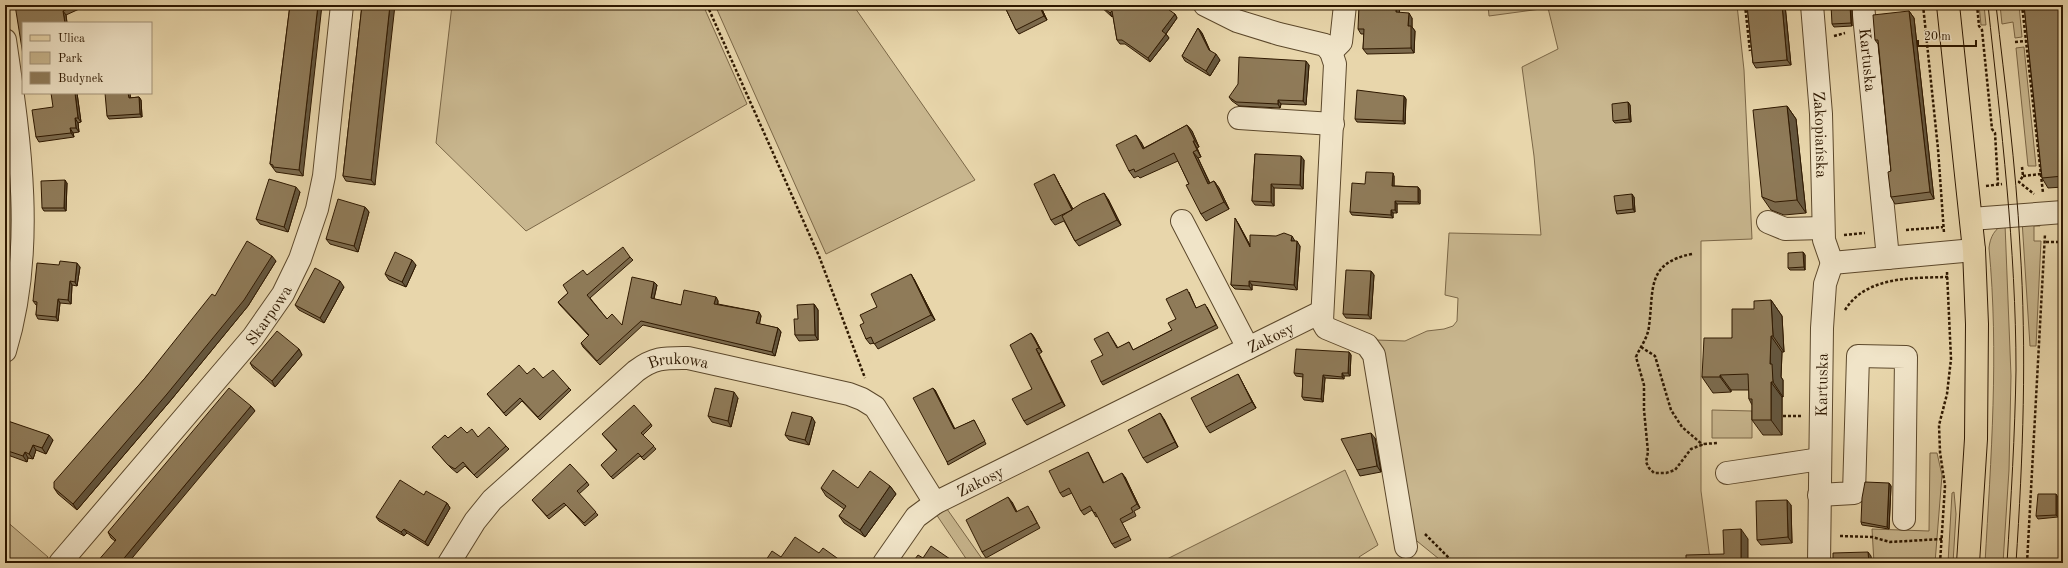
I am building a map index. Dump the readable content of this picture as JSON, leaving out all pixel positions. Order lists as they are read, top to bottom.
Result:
{
  "streets": {
    "street": [
      "Kartuska",
      "Zakopiańska",
      "Skarpowa",
      "Zakosy",
      "Brukowa"
    ]
  },
  "crossings": [
    ["Kartuska", "Zakopiańska"],
    ["Zakosy", "Brukowa"]
  ],
  "legend": ["Ulica", "Park", "Budynek"],
  "scale_bar": "20 m"
}
